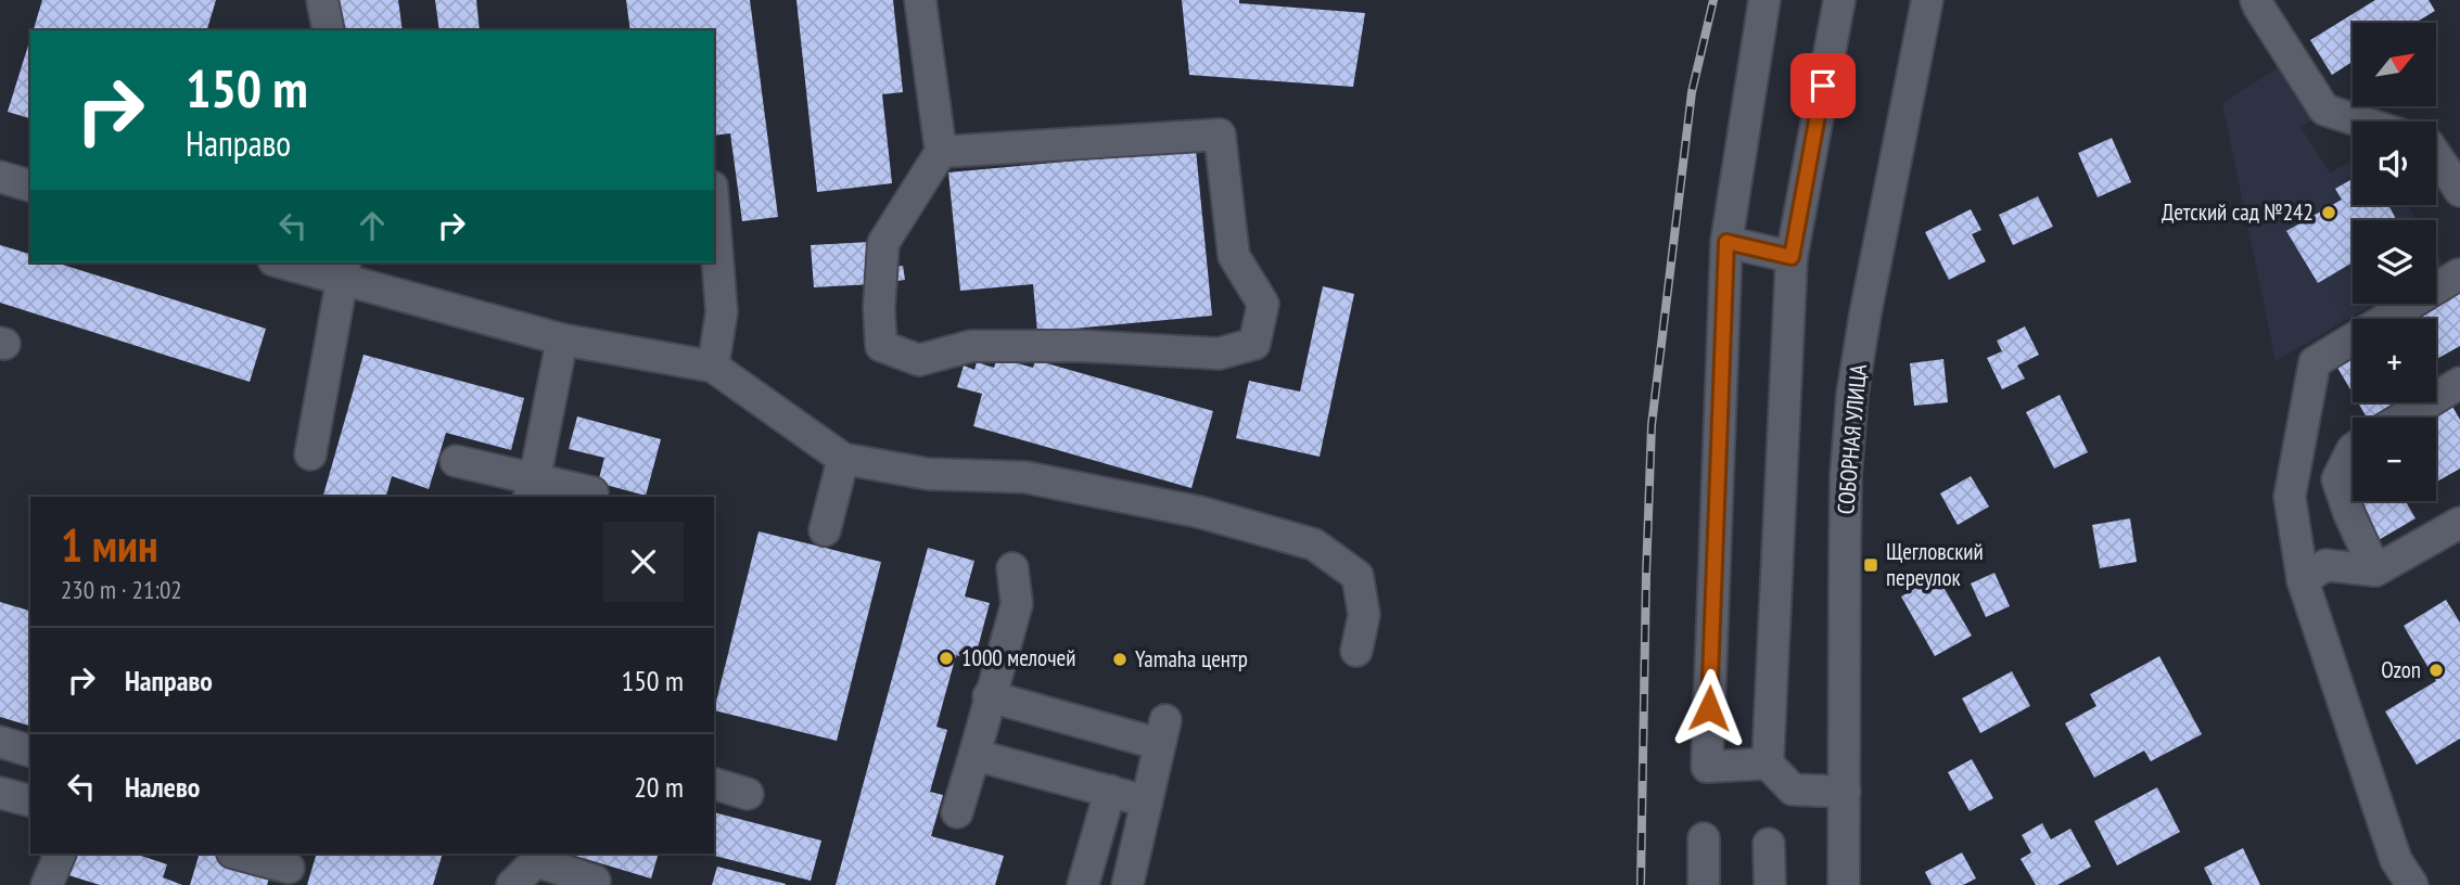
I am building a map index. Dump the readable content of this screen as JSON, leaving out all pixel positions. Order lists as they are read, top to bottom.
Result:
{
  "streets": {
    "street": ["СОБОРНАЯ УЛИЦА"]
  },
  "places": {
    "other": [
      "Детский сад №242",
      "1000 мелочей",
      "Yamaha центр",
      "Ozon"
    ],
    "transit": ["Щегловский переулок"]
  },
  "north": "top right",
  "page": {
    "map_buttons": ["+", "−"],
    "turn": ["150 m", "Направо"],
    "heading": ["1 мин", "230 m · 21:02"],
    "list": [
      {
        "name": "Направо",
        "value": "150 m"
      },
      {
        "name": "Налево",
        "value": "20 m"
      }
    ]
  }
}
